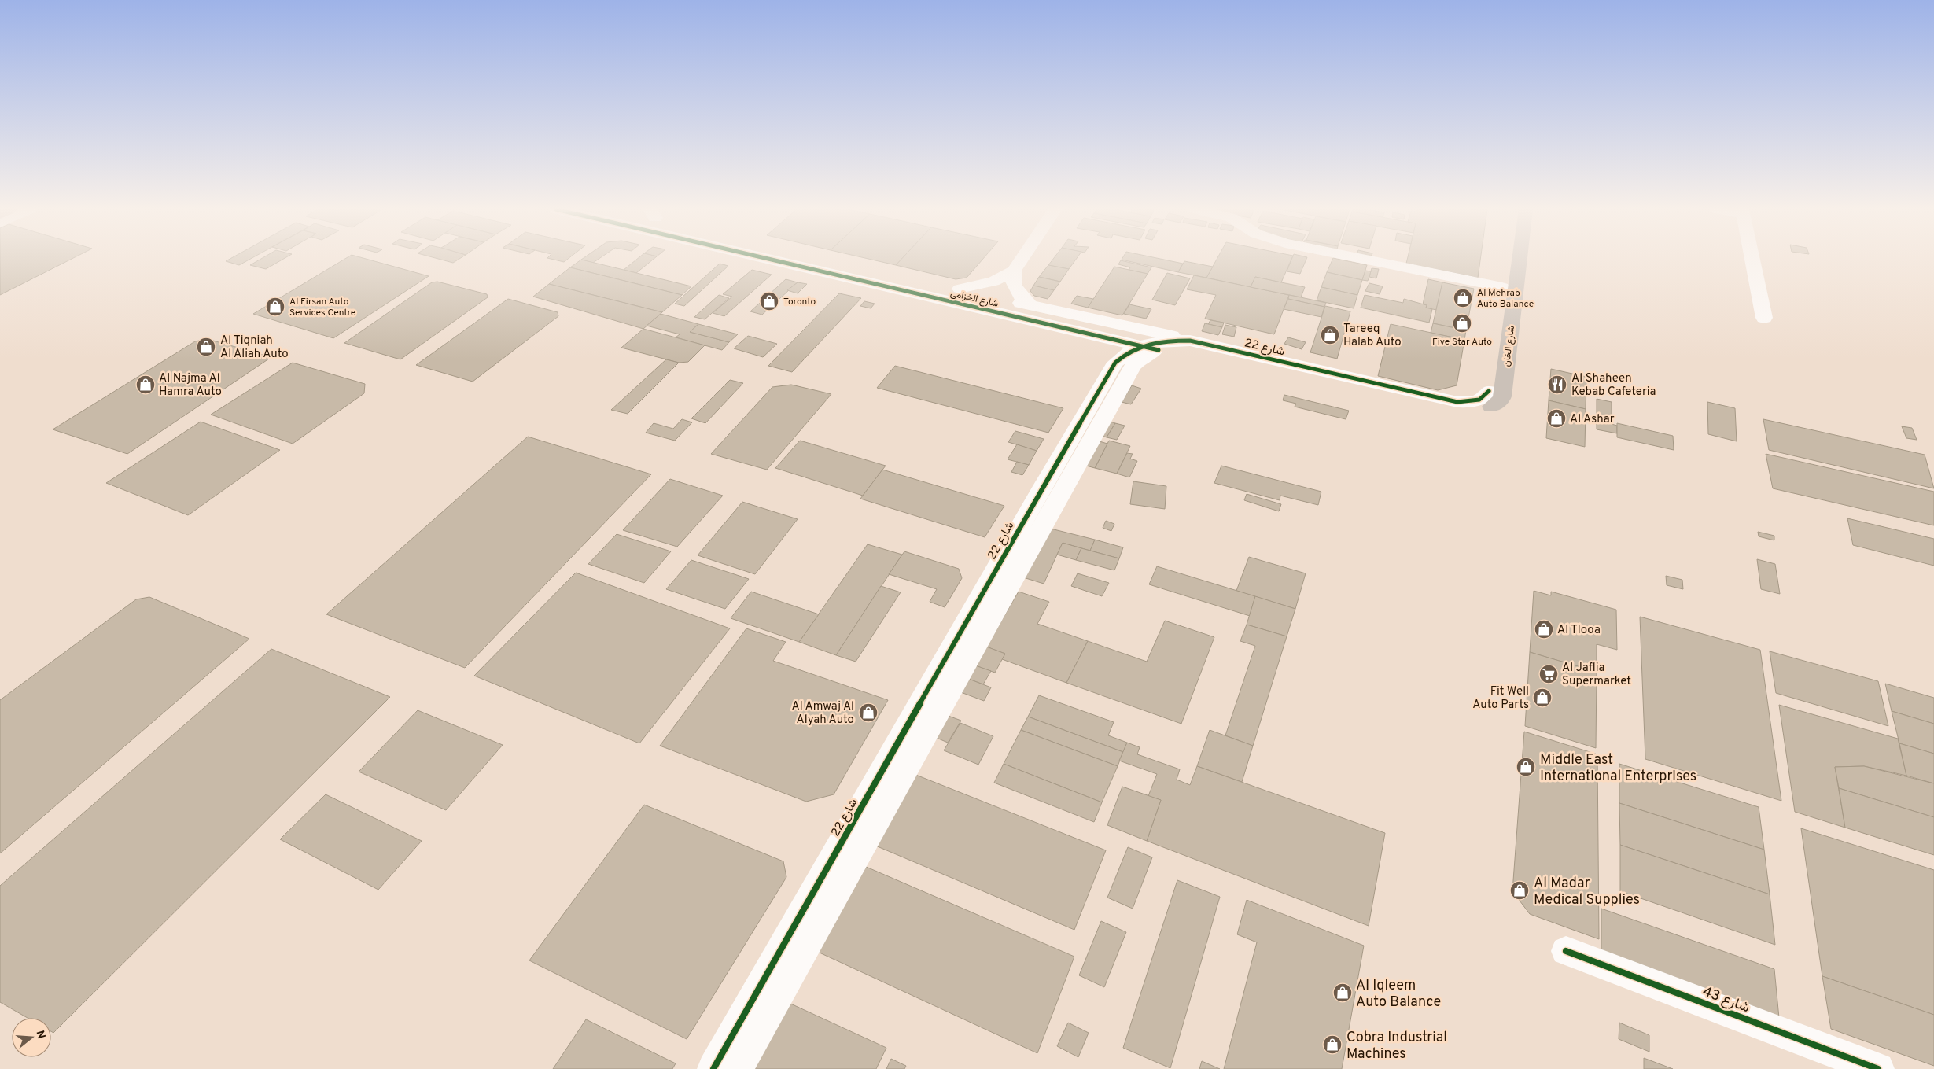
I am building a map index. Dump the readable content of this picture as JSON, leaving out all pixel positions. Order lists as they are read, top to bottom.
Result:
{
  "streets": {
    "main road": ["شارع الخان"],
    "street": ["شارع الخزامى", "شارع 22", "شارع 43"]
  },
  "crossings": [
    ["شارع الخزامى", "شارع 22"],
    ["شارع الخان", "شارع 22"]
  ],
  "places": {
    "shop": [
      "Al Mehrab Auto Balance",
      "Toronto",
      "Al Firsan Auto Services Centre",
      "Five Star Auto",
      "Tareeq Halab Auto",
      "Al Tiqniah Al Aliah Auto",
      "Al Najma Al Hamra Auto",
      "Al Ashar",
      "Al Tlooa",
      "Fit Well Auto Parts",
      "Al Amwaj Al Alyah Auto",
      "Middle East International Enterprises",
      "Al Madar Medical Supplies",
      "Al Iqleem Auto Balance",
      "Cobra Industrial Machines"
    ],
    "restaurant": ["Al Shaheen Kebab Cafeteria"],
    "supermarket": ["Al Jaflia Supermarket"]
  },
  "north": "right"
}
